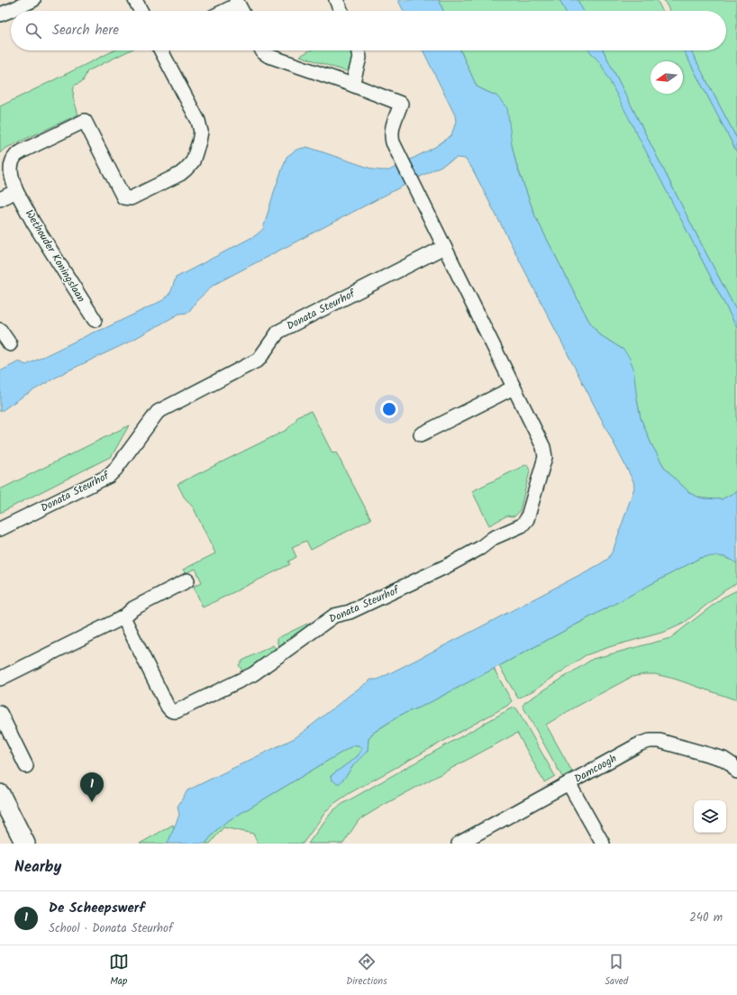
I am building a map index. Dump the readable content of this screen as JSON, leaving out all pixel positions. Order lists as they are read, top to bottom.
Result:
{
  "streets": {
    "street": ["Wethouder Koningslaan", "Donata Steurhof", "Damcoogh"]
  },
  "north": "left",
  "page": {
    "search": "Search here",
    "pins": "1",
    "heading": "Nearby",
    "list": [
      {
        "mark": "1",
        "name": "De Scheepswerf",
        "note": "School · Donata Steurhof",
        "value": "240 m"
      }
    ],
    "nav": ["Map", "Directions", "Saved"]
  }
}
